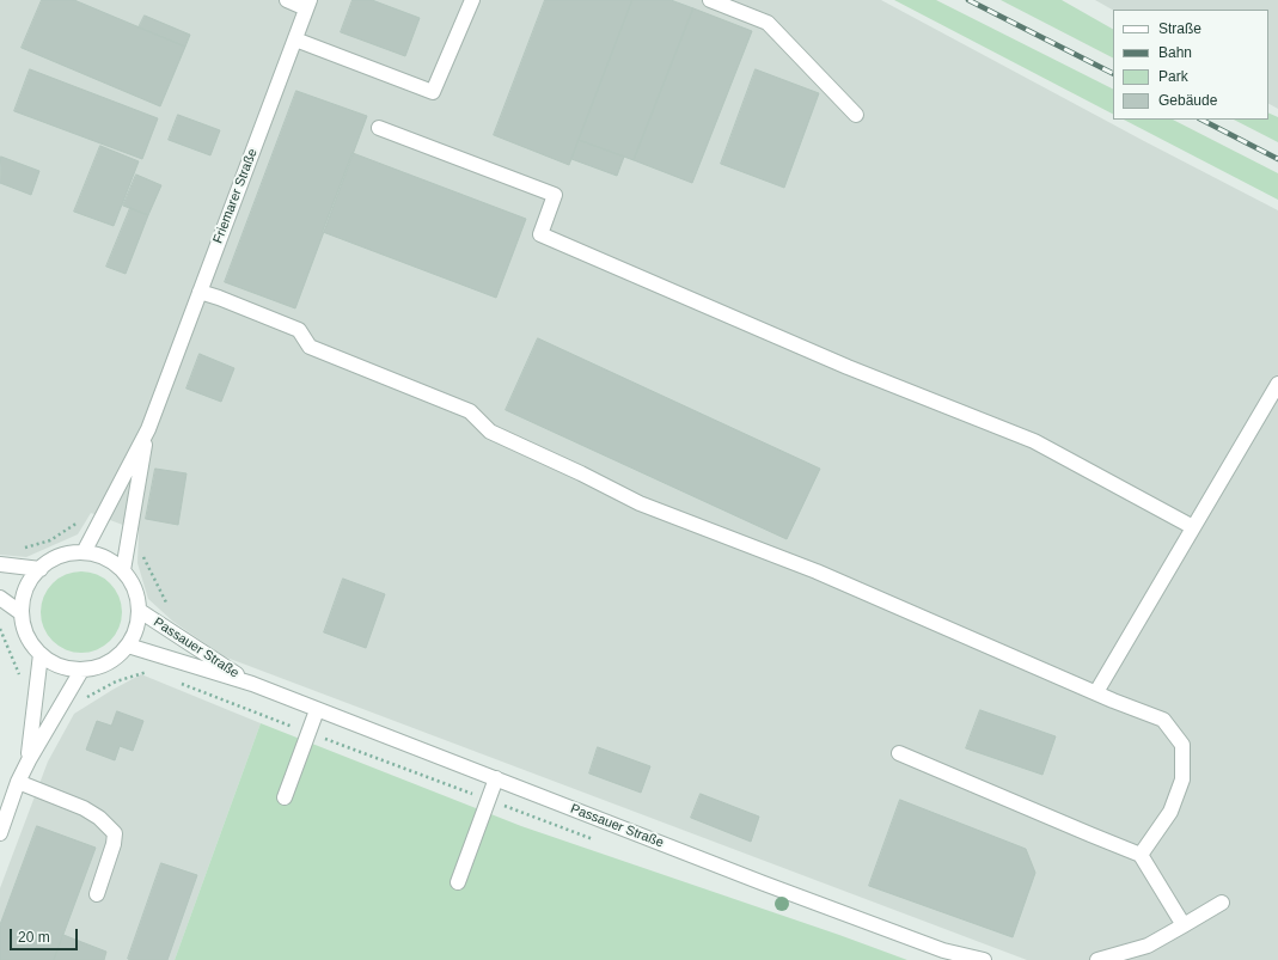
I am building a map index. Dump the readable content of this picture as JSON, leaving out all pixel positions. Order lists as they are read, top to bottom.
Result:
{
  "streets": {
    "street": ["Friemarer Straße", "Passauer Straße"]
  },
  "legend": [
    "Straße",
    "Bahn",
    "Park",
    "Gebäude"
  ],
  "scale_bar": "20 m"
}
